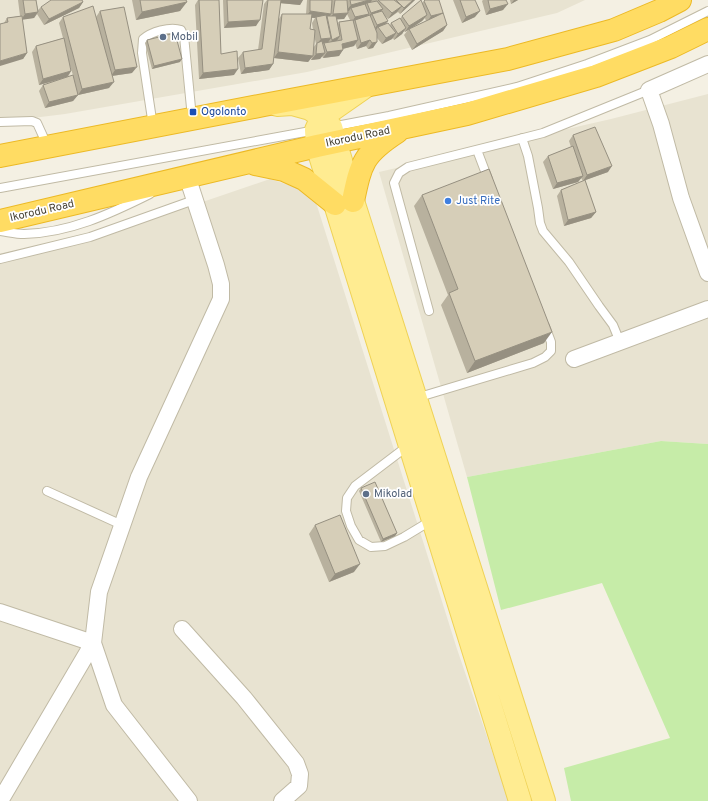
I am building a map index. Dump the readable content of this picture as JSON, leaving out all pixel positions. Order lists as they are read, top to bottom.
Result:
{
  "streets": {
    "highway": ["Ikorodu Road"]
  },
  "places": {
    "other": ["Mobil", "Just Rite", "Mikolad"],
    "transit": ["Ogolonto"]
  }
}
